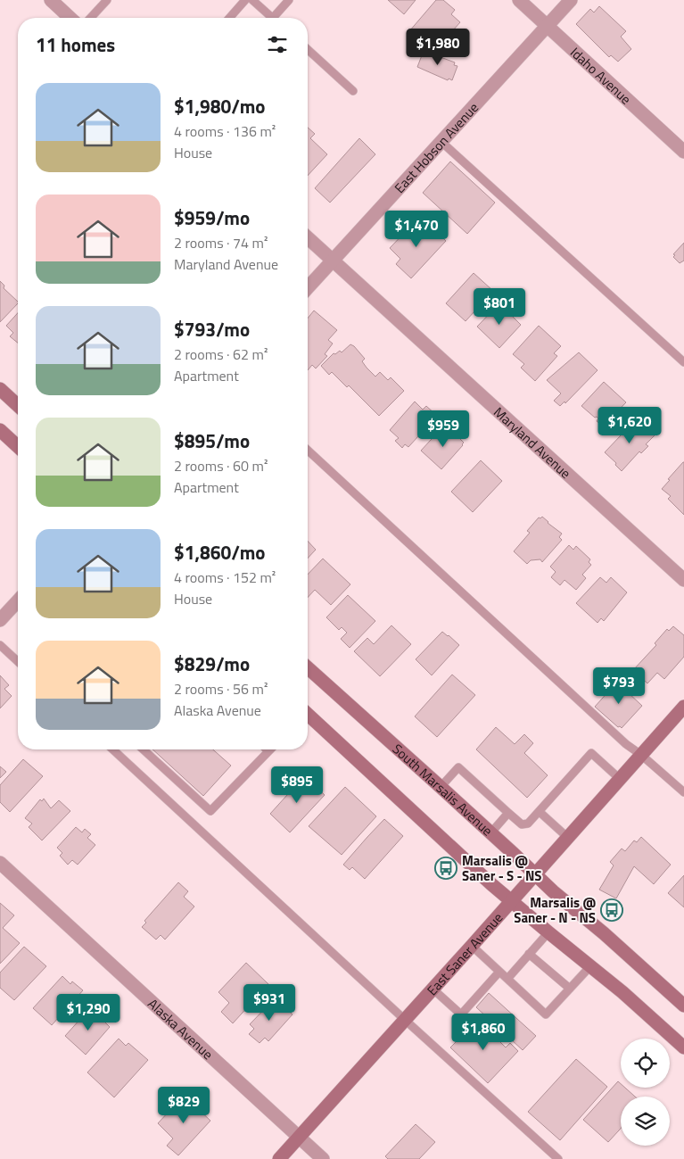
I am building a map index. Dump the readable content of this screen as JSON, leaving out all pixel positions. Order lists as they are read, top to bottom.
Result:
{
  "streets": {
    "main road": ["South Marsalis Avenue", "East Saner Avenue"],
    "street": [
      "Idaho Avenue",
      "East Hobson Avenue",
      "Maryland Avenue",
      "Alaska Avenue"
    ]
  },
  "crossings": [
    ["Idaho Avenue", "East Hobson Avenue"],
    ["East Hobson Avenue", "Maryland Avenue"],
    ["South Marsalis Avenue", "East Saner Avenue"],
    ["East Saner Avenue", "Alaska Avenue"]
  ],
  "places": {
    "bus stop": ["Marsalis @ Saner - S - NS", "Marsalis @ Saner - N - NS"]
  },
  "page": {
    "heading": "11 homes",
    "price": [
      "$1,980",
      "$1,470",
      "$801",
      "$1,620",
      "$959",
      "$793",
      "$895",
      "$931",
      "$1,290",
      "$1,860",
      "$829"
    ],
    "list": [
      {
        "name": "$1,980/mo",
        "note": "4 rooms · 136 m² · House"
      },
      {
        "name": "$959/mo",
        "note": "2 rooms · 74 m² · Maryland Avenue"
      },
      {
        "name": "$793/mo",
        "note": "2 rooms · 62 m² · Apartment"
      },
      {
        "name": "$895/mo",
        "note": "2 rooms · 60 m² · Apartment"
      },
      {
        "name": "$1,860/mo",
        "note": "4 rooms · 152 m² · House"
      },
      {
        "name": "$829/mo",
        "note": "2 rooms · 56 m² · Alaska Avenue"
      }
    ]
  }
}
